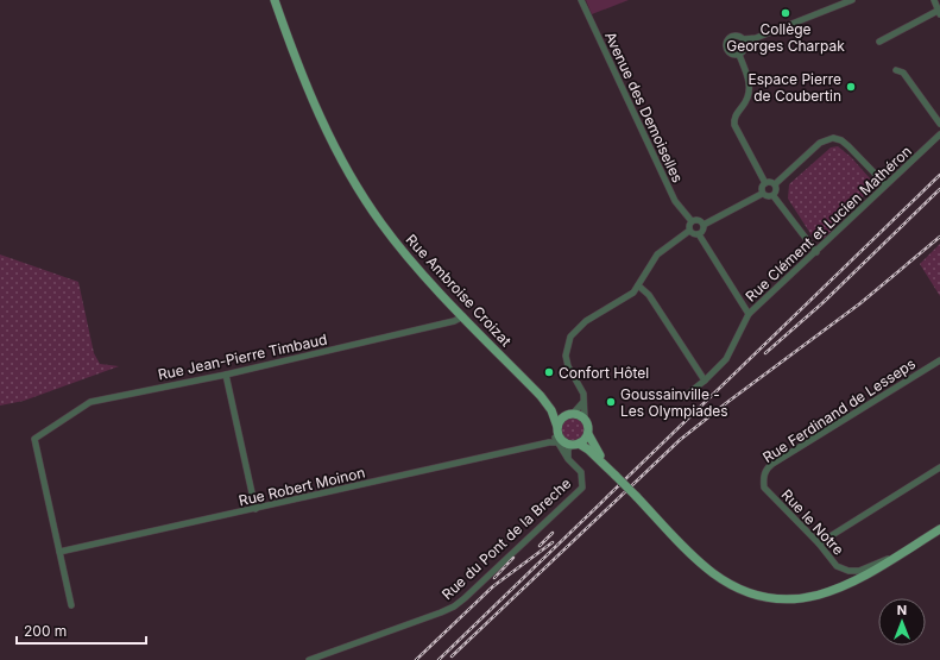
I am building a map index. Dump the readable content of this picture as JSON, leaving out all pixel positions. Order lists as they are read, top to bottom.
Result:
{
  "streets": {
    "main road": ["Rue Ambroise Croizat"],
    "street": [
      "Avenue des Demoiselles",
      "Rue Clément et Lucien Mathéron",
      "Rue Jean-Pierre Timbaud",
      "Rue Ferdinand de Lesseps",
      "Rue Robert Moinon",
      "Rue le Notre",
      "Rue du Pont de la Breche"
    ]
  },
  "crossings": [
    ["Rue Ambroise Croizat", "Rue Jean-Pierre Timbaud"],
    ["Rue Jean-Pierre Timbaud", "Rue Robert Moinon"],
    ["Rue Ferdinand de Lesseps", "Rue le Notre"],
    ["Rue Robert Moinon", "Rue du Pont de la Breche"]
  ],
  "places": [
    "Collège Georges Charpak",
    "Espace Pierre de Coubertin",
    "Confort Hôtel",
    "Goussainville - Les Olympiades"
  ],
  "scale_bar": "200 m",
  "north": "top"
}
